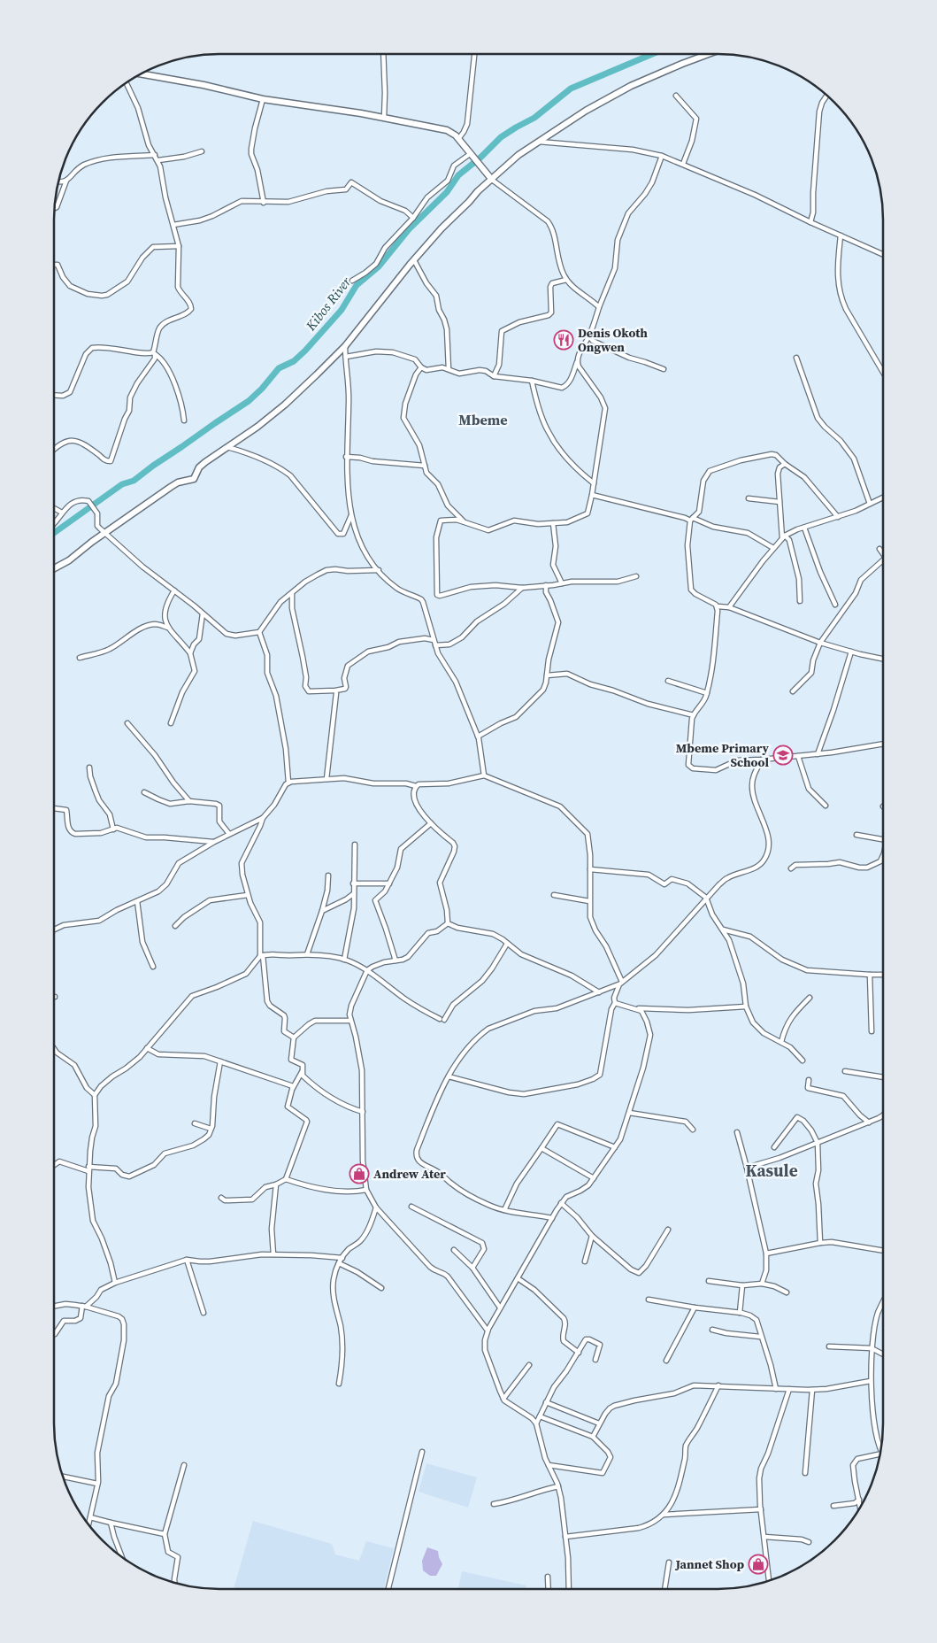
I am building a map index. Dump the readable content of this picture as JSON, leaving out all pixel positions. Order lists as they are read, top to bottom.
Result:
{
  "districts": ["Mbeme", "Kasule"],
  "water": ["Kibos River"],
  "places": {
    "restaurant": ["Denis Okoth Ongwen"],
    "school or university": ["Mbeme Primary School"],
    "shop": ["Andrew Ater", "Jannet Shop"]
  }
}
